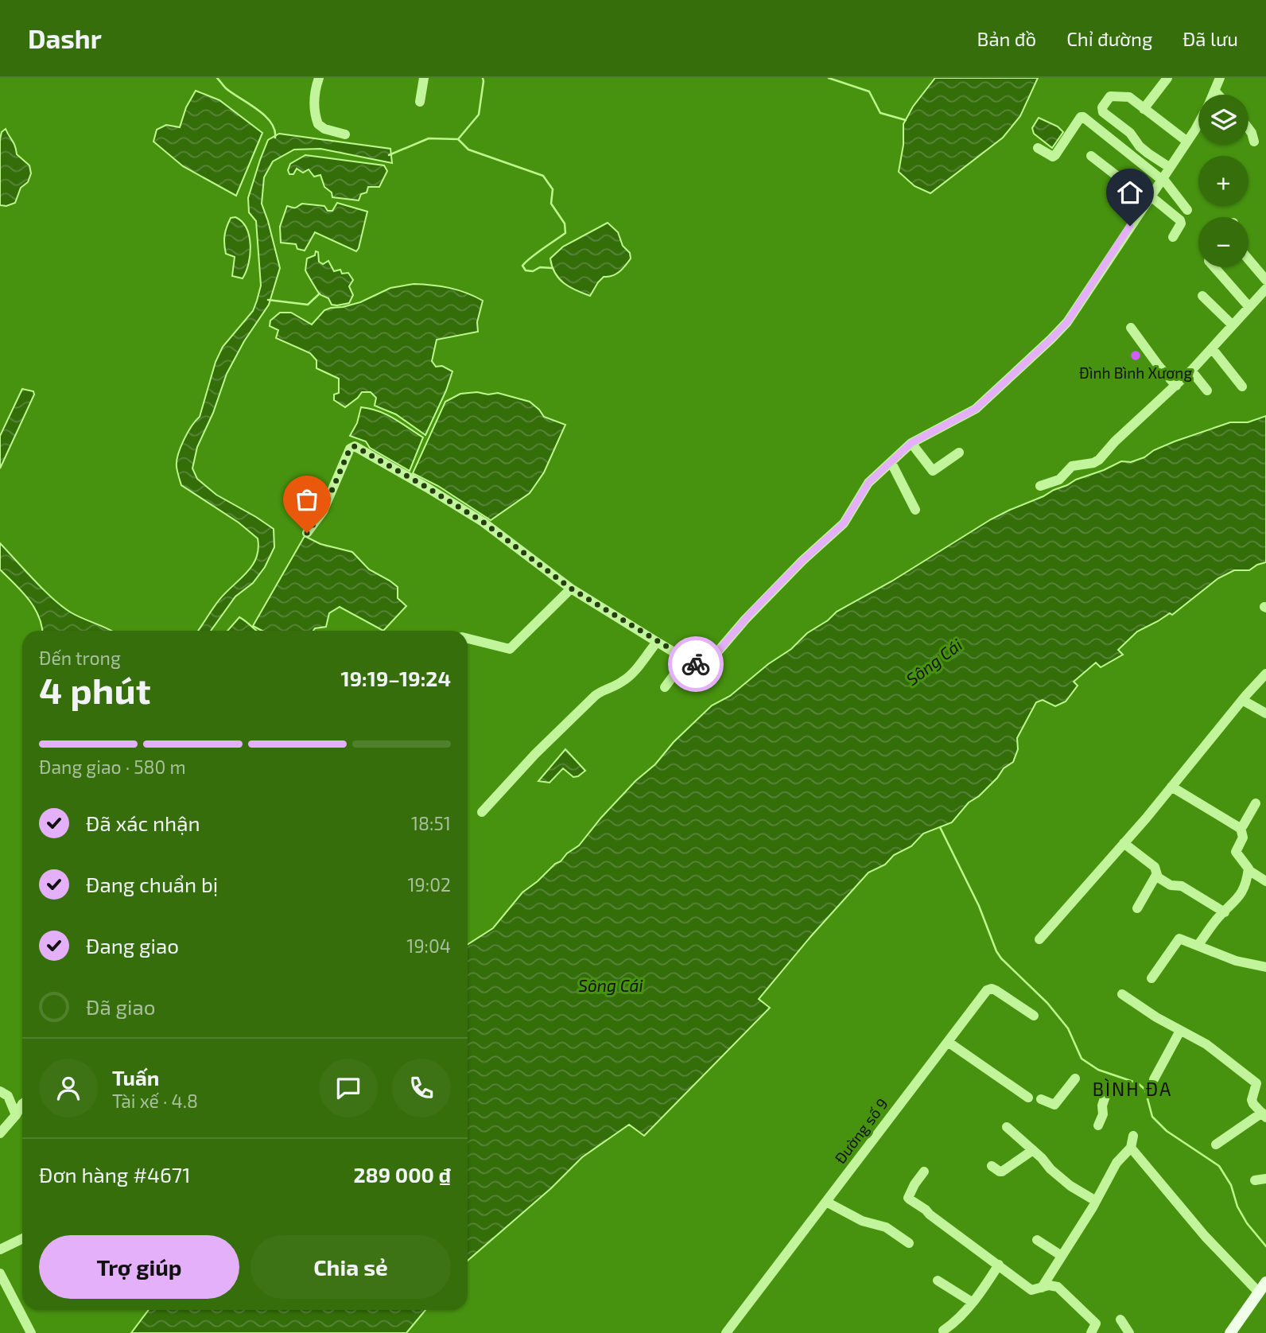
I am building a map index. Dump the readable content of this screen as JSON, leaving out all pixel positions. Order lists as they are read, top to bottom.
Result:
{
  "streets": {
    "street": ["Đường số 9"]
  },
  "districts": ["BÌNH ĐA"],
  "water": ["Sông Cái"],
  "places": ["Đình Bình Xương"],
  "page": {
    "header": "Dashr",
    "nav": ["Bản đồ", "Chỉ đường", "Đã lưu"],
    "map_buttons": ["+", "−"],
    "heading": ["4 phút", "Đến trong", "19:19–19:24"],
    "panel": [
      "Tuấn",
      "Tài xế · 4.8",
      "Đơn hàng #4671",
      "289 000 ₫"
    ],
    "bar": "Đang giao · 580 m",
    "list": [
      ["Đã xác nhận", "18:51"],
      ["Đang chuẩn bị", "19:02"],
      ["Đang giao", "19:04"],
      "Đã giao"
    ],
    "buttons": ["Trợ giúp", "Chia sẻ"]
  }
}
